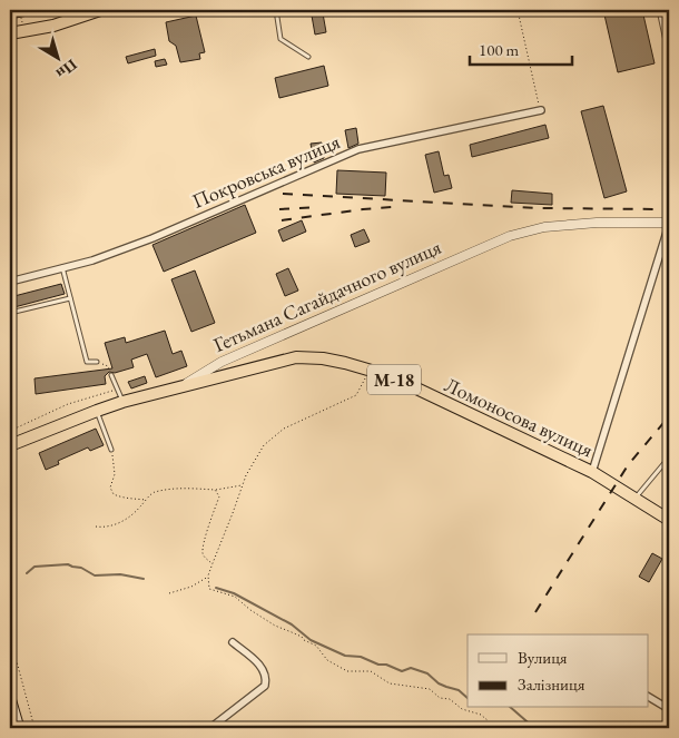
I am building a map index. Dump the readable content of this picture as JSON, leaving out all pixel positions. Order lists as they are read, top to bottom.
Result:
{
  "streets": {
    "highway": ["Гетьмана Сагайдачного вулиця", "М-18", "Ломоносова вулиця"],
    "street": ["Покровська вулиця"]
  },
  "crossings": [
    ["Гетьмана Сагайдачного вулиця", "Ломоносова вулиця"]
  ],
  "legend": ["Вулиця", "Залізниця"],
  "scale_bar": "100 m",
  "north": "bottom right"
}
